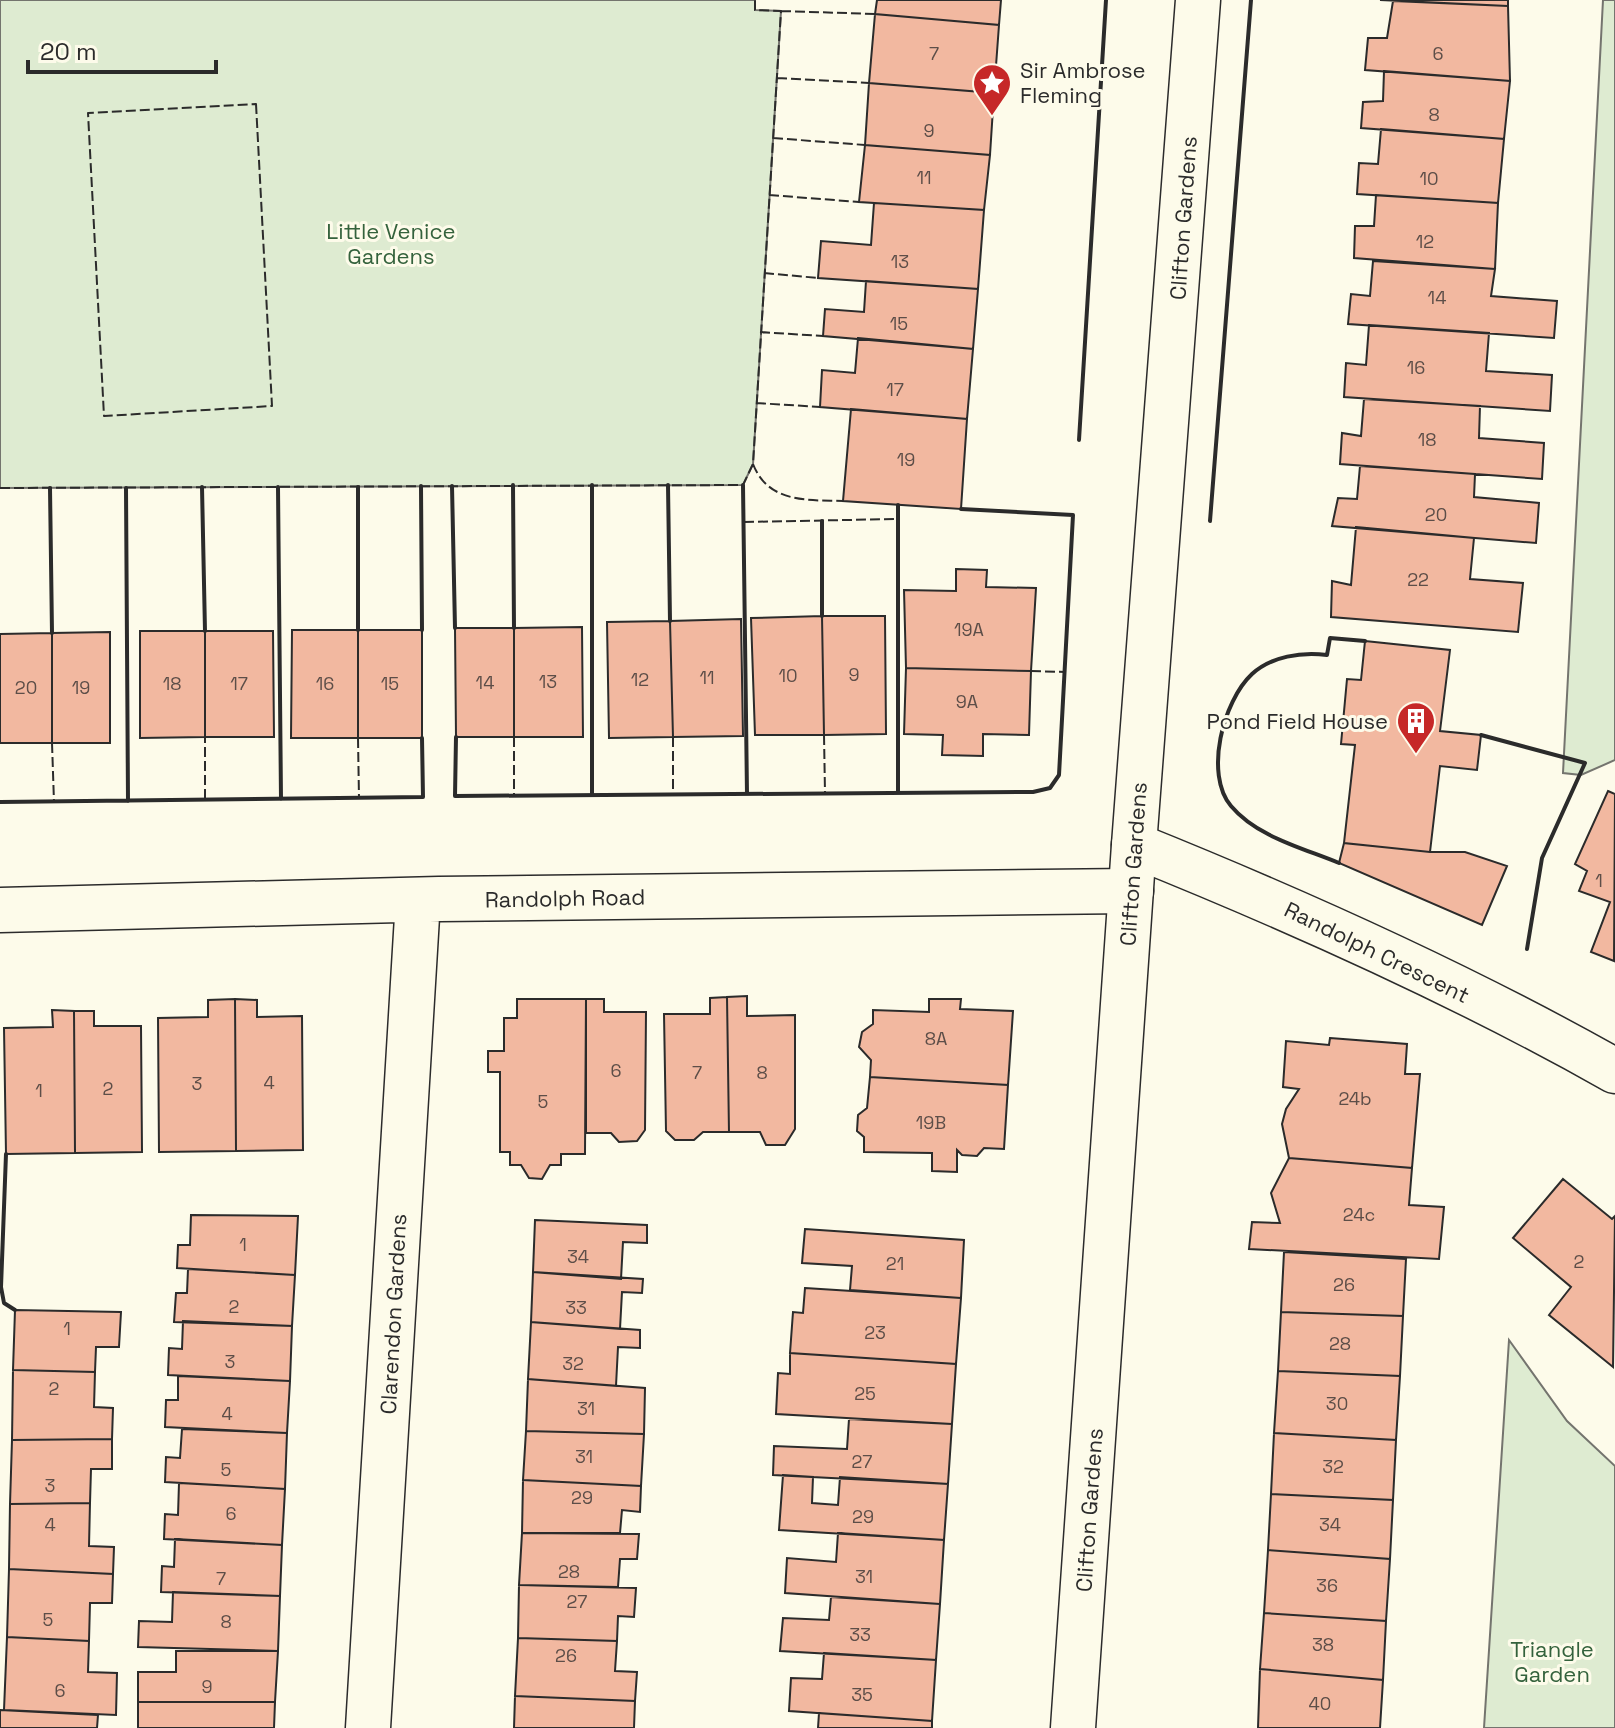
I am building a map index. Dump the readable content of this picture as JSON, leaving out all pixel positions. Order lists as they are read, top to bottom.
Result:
{
  "streets": {
    "street": [
      "Clifton Gardens",
      "Randolph Road",
      "Randolph Crescent",
      "Clarendon Gardens"
    ]
  },
  "crossings": [
    ["Clifton Gardens", "Randolph Road"],
    ["Clifton Gardens", "Randolph Crescent"],
    ["Randolph Road", "Clarendon Gardens"]
  ],
  "parks": ["Little Venice Gardens", "Triangle Garden"],
  "places": {
    "place": ["Sir Ambrose Fleming"],
    "building": ["Pond Field House"]
  },
  "house_numbers": [
    "7",
    "6",
    "8",
    "9",
    "11",
    "10",
    "12",
    "13",
    "14",
    "15",
    "16",
    "17",
    "18",
    "19",
    "20",
    "22",
    "19A",
    "9",
    "10",
    "11",
    "12",
    "13",
    "14",
    "18",
    "17",
    "16",
    "15",
    "20",
    "19",
    "9A",
    "1",
    "8A",
    "6",
    "7",
    "8",
    "4",
    "3",
    "2",
    "1",
    "24b",
    "5",
    "19B",
    "24c",
    "1",
    "34",
    "2",
    "21",
    "26",
    "2",
    "33",
    "1",
    "23",
    "28",
    "3",
    "32",
    "2",
    "25",
    "30",
    "31",
    "4",
    "31",
    "27",
    "32",
    "5",
    "3",
    "29",
    "6",
    "29",
    "4",
    "34",
    "28",
    "31",
    "7",
    "36",
    "27",
    "5",
    "8",
    "33",
    "38",
    "26",
    "9",
    "6",
    "35",
    "40"
  ],
  "scale_bar": "20 m"
}
